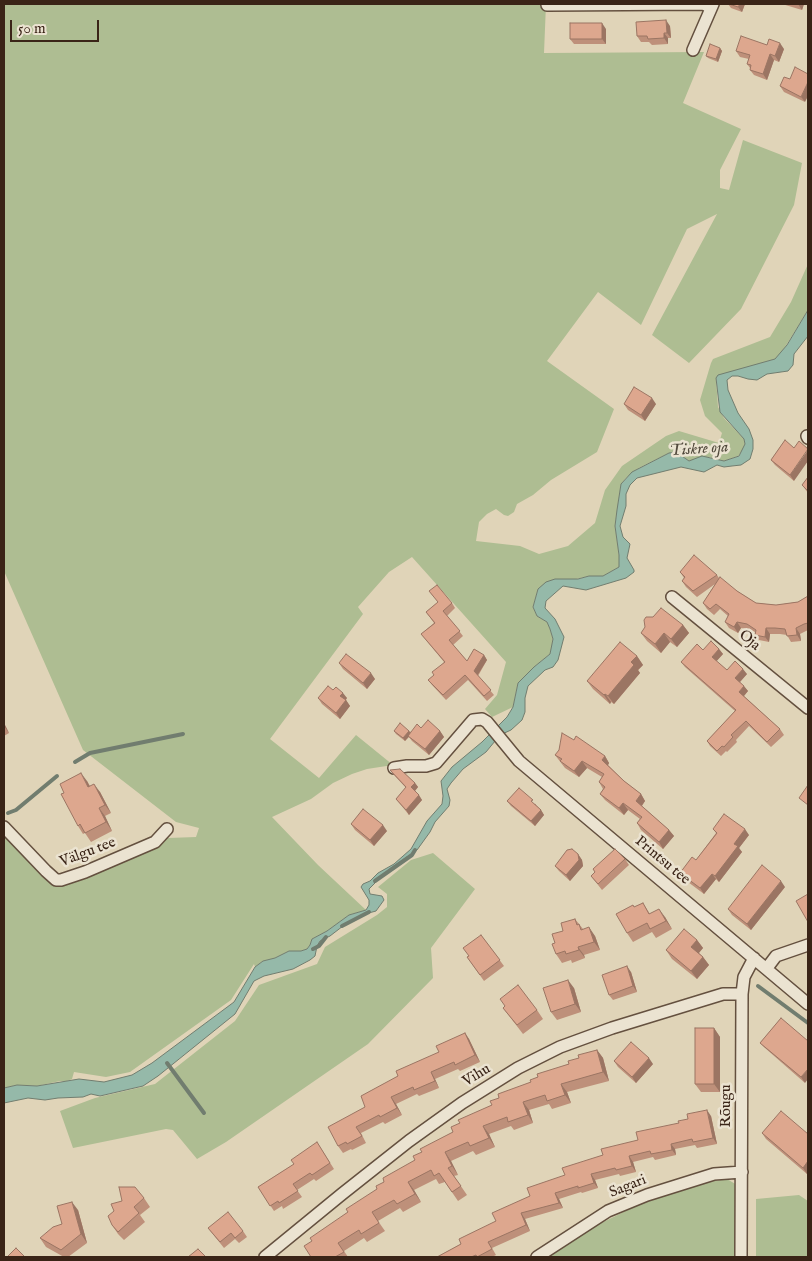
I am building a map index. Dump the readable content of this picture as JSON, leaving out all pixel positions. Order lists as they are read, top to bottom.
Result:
{
  "streets": {
    "street": [
      "Oja",
      "Välgu tee",
      "Printsu tee",
      "Vihu",
      "Rõugu",
      "Sagari"
    ]
  },
  "crossings": [
    ["Printsu tee", "Rõugu"],
    ["Vihu", "Rõugu"],
    ["Rõugu", "Sagari"]
  ],
  "water": ["Tiskre oja"],
  "scale_bar": "50 m"
}
